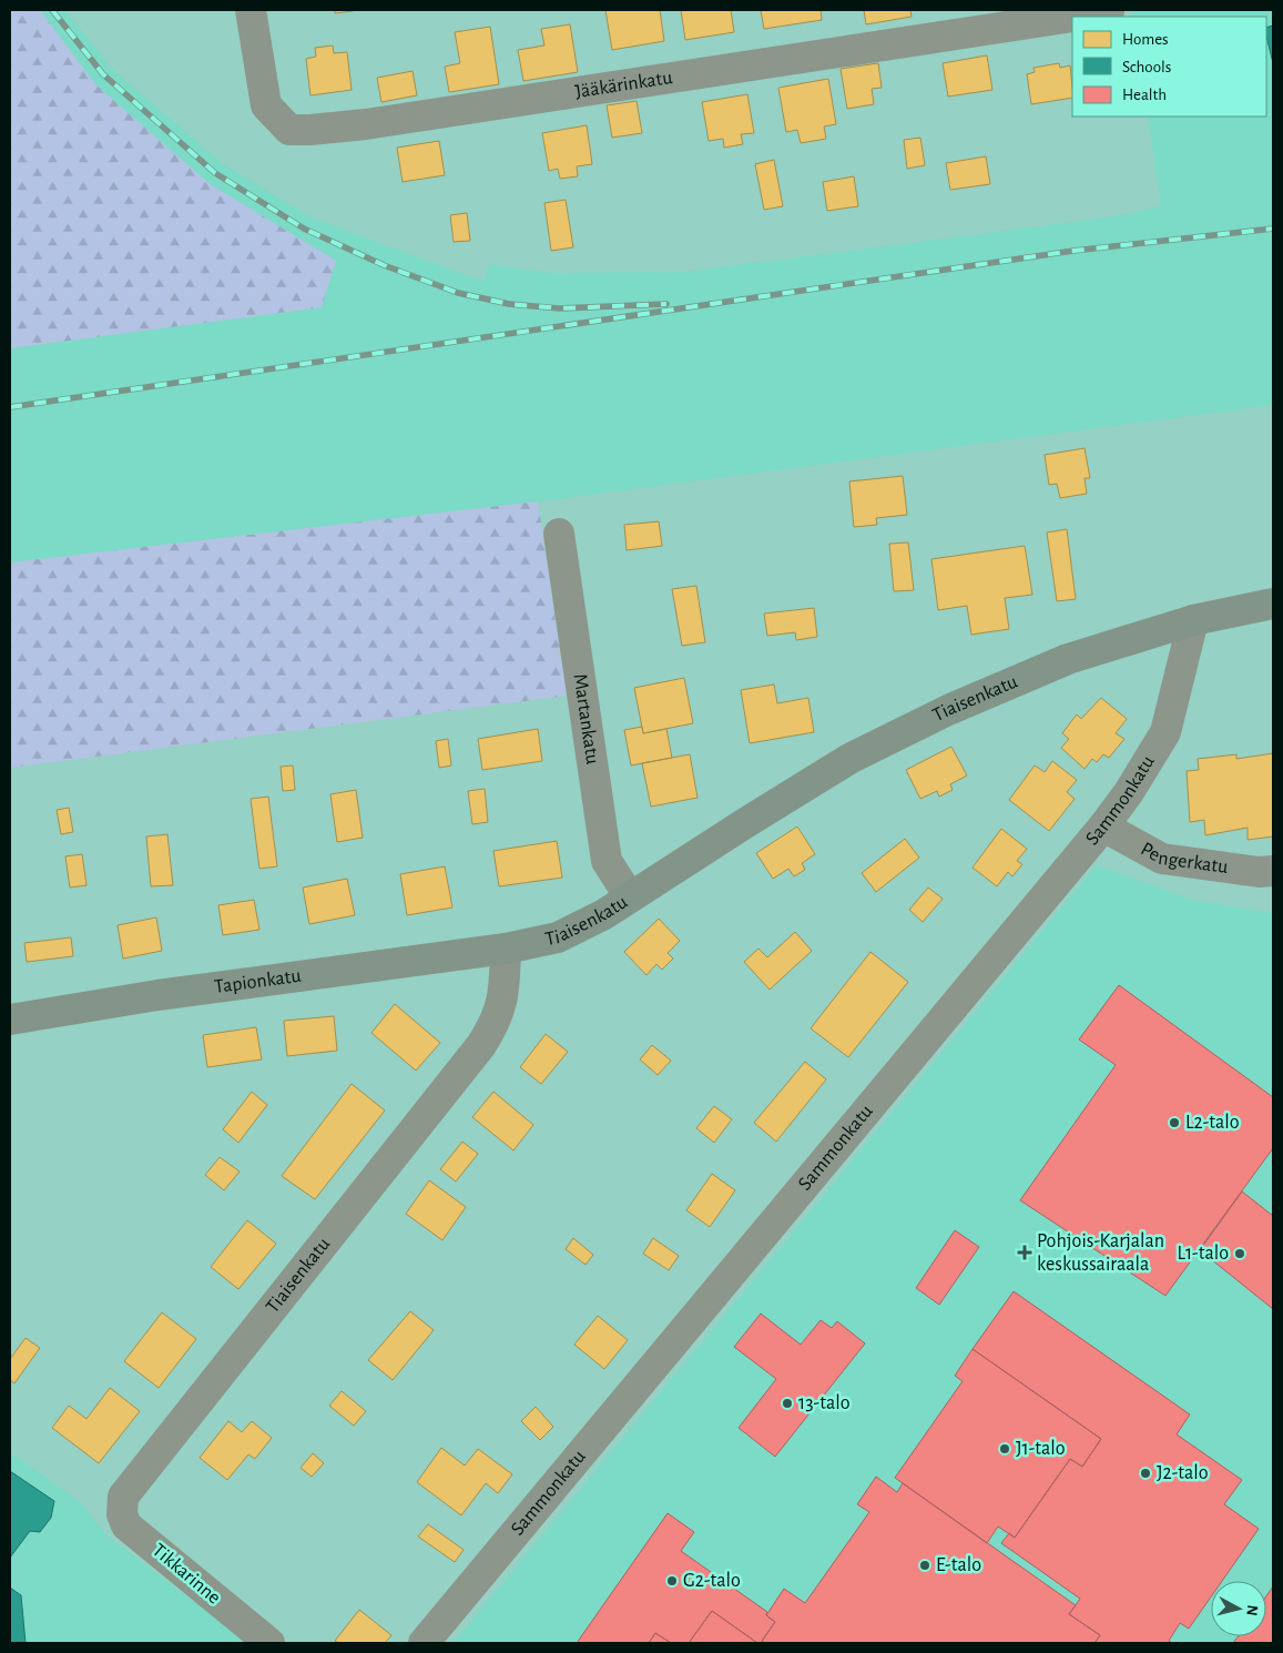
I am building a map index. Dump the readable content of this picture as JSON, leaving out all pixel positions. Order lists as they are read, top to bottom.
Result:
{
  "streets": {
    "street": [
      "Jääkärinkatu",
      "Tiaisenkatu",
      "Martankatu",
      "Sammonkatu",
      "Pengerkatu",
      "Tapionkatu",
      "Tikkarinne"
    ]
  },
  "crossings": [
    ["Tiaisenkatu", "Martankatu"],
    ["Tiaisenkatu", "Sammonkatu"],
    ["Tiaisenkatu", "Tapionkatu"],
    ["Tiaisenkatu", "Tikkarinne"],
    ["Sammonkatu", "Pengerkatu"]
  ],
  "places": {
    "other": [
      "L2-talo",
      "L1-talo",
      "13-talo",
      "J1-talo",
      "J2-talo",
      "E-talo",
      "G2-talo"
    ],
    "health": ["Pohjois-Karjalan keskussairaala"]
  },
  "legend": ["Homes", "Schools", "Health"],
  "north": "right"
}
